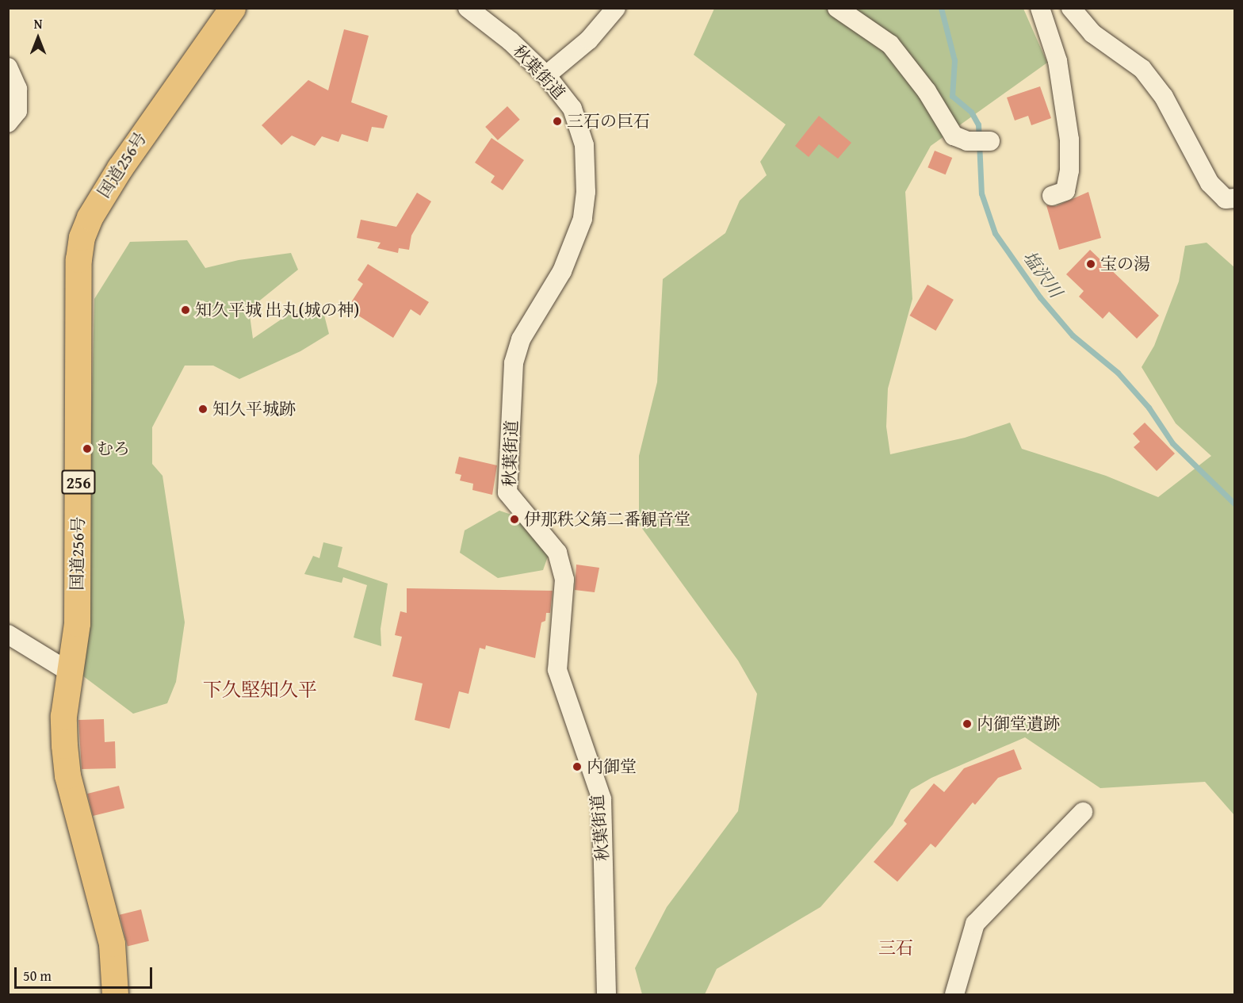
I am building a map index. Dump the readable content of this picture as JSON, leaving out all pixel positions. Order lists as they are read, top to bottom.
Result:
{
  "streets": {
    "highway": ["国道256号", "256"],
    "street": ["秋葉街道"]
  },
  "districts": ["下久堅知久平", "三石"],
  "water": ["塩沢川"],
  "places": [
    "三石の巨石",
    "宝の湯",
    "知久平城 出丸(城の神)",
    "知久平城跡",
    "むろ",
    "伊那秩父第二番観音堂",
    "内御堂遺跡",
    "内御堂"
  ],
  "scale_bar": "50 m",
  "north": "top"
}
